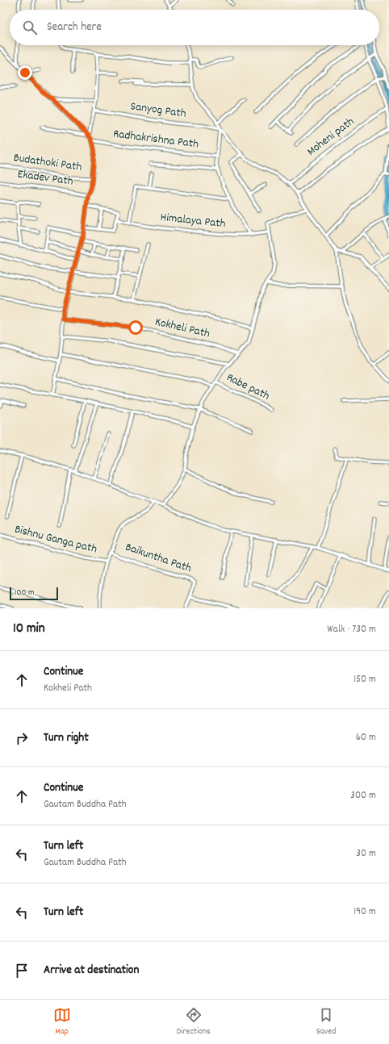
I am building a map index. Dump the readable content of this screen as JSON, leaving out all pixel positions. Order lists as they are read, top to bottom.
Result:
{
  "streets": {
    "street": [
      "Sanyog Path",
      "Moheni path",
      "Radhakrishna Path",
      "Budathoki Path",
      "Ekadev Path",
      "Himalaya Path",
      "Kokheli Path",
      "Rabe path",
      "Bishnu Ganga path",
      "Baikuntha Path"
    ]
  },
  "scale_bar": "100 m",
  "page": {
    "search": "Search here",
    "scale": "100 m",
    "heading": ["10 min", "Walk · 730 m"],
    "list": [
      ["Continue", "Kokheli Path", "150 m"],
      ["Turn right", "60 m"],
      ["Continue", "Gautam Buddha Path", "300 m"],
      ["Turn left", "Gautam Buddha Path", "30 m"],
      ["Turn left", "190 m"],
      "Arrive at destination"
    ],
    "nav": ["Map", "Directions", "Saved"]
  }
}
